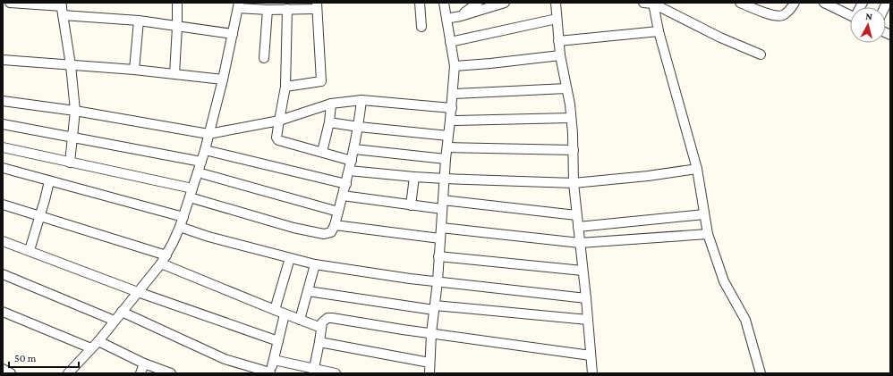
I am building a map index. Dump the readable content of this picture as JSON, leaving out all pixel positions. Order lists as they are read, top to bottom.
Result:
{
  "scale_bar": "50 m",
  "north": "top"
}
